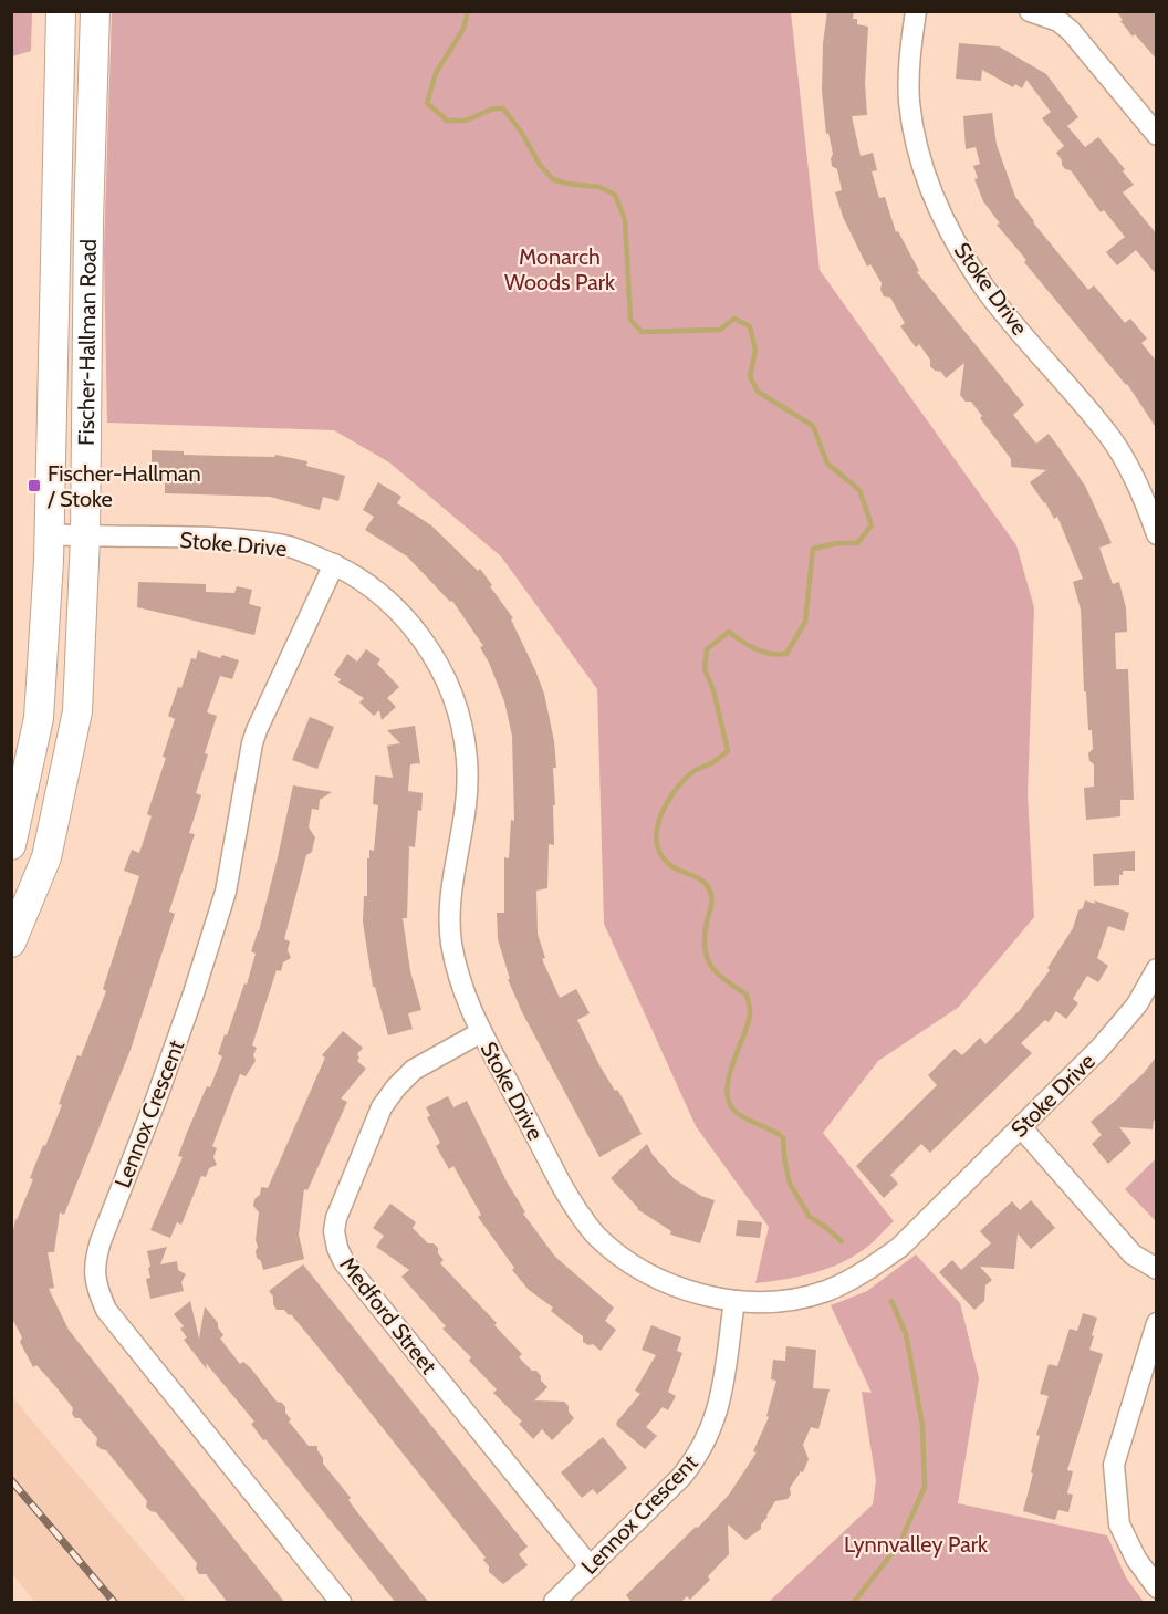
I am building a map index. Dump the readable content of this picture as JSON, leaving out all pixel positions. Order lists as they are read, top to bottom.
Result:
{
  "streets": {
    "main road": ["Fischer-Hallman Road"],
    "street": ["Stoke Drive", "Lennox Crescent", "Medford Street"]
  },
  "crossings": [
    ["Stoke Drive", "Fischer-Hallman Road"],
    ["Stoke Drive", "Lennox Crescent"],
    ["Stoke Drive", "Medford Street"],
    ["Lennox Crescent", "Medford Street"]
  ],
  "parks": ["Monarch Woods Park", "Lynnvalley Park"],
  "places": {
    "transit": ["Fischer-Hallman / Stoke"]
  }
}
